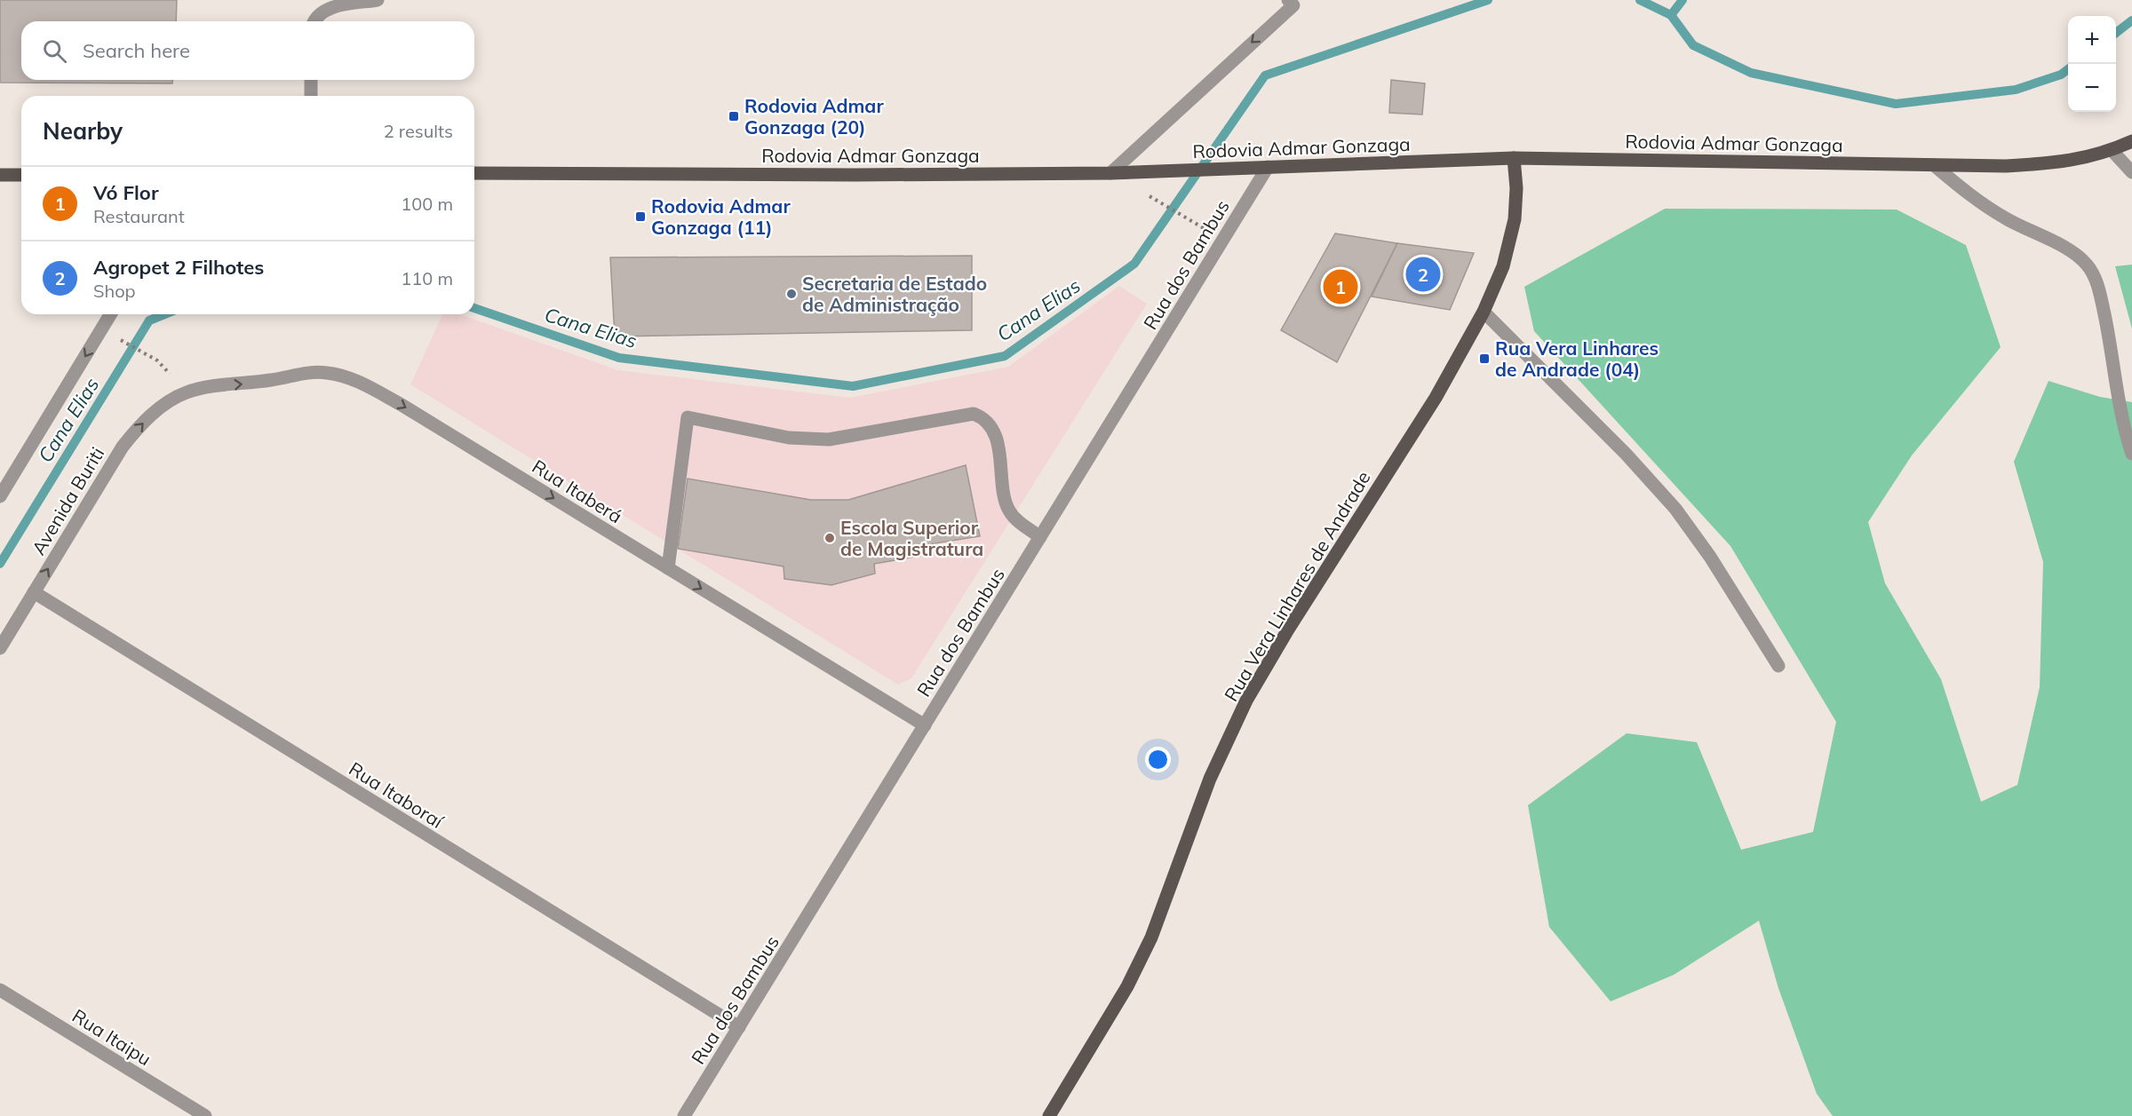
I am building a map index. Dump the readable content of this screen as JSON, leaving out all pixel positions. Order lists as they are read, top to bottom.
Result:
{
  "streets": {
    "main road": ["Rodovia Admar Gonzaga", "Rua Vera Linhares de Andrade"],
    "street": [
      "Rua dos Bambus",
      "Rua Itaberá",
      "Avenida Buriti",
      "Rua Itaboraí",
      "Rua Itaipu"
    ]
  },
  "crossings": [
    ["Rodovia Admar Gonzaga", "Rua dos Bambus"],
    ["Rodovia Admar Gonzaga", "Rua Vera Linhares de Andrade"],
    ["Rua dos Bambus", "Rua Itaberá"],
    ["Rua dos Bambus", "Rua Itaboraí"],
    ["Rua Itaberá", "Avenida Buriti"],
    ["Avenida Buriti", "Rua Itaboraí"]
  ],
  "one_way": ["Rua Itaberá"],
  "water": ["Cana Elias"],
  "places": {
    "transit": ["Rodovia Admar Gonzaga (20)", "Rodovia Admar Gonzaga (11)", "Rua Vera Linhares de Andrade (04)"],
    "other": ["Secretaria de Estado de Administração", "Escola Superior de Magistratura"]
  },
  "page": {
    "map_buttons": ["+", "−"],
    "search": "Search here",
    "heading": ["Nearby", "2 results"],
    "list": [
      {
        "mark": "1",
        "name": "Vó Flor",
        "note": "Restaurant",
        "value": "100 m"
      },
      {
        "mark": "2",
        "name": "Agropet 2 Filhotes",
        "note": "Shop",
        "value": "110 m"
      }
    ],
    "pins": ["2", "1"]
  }
}
